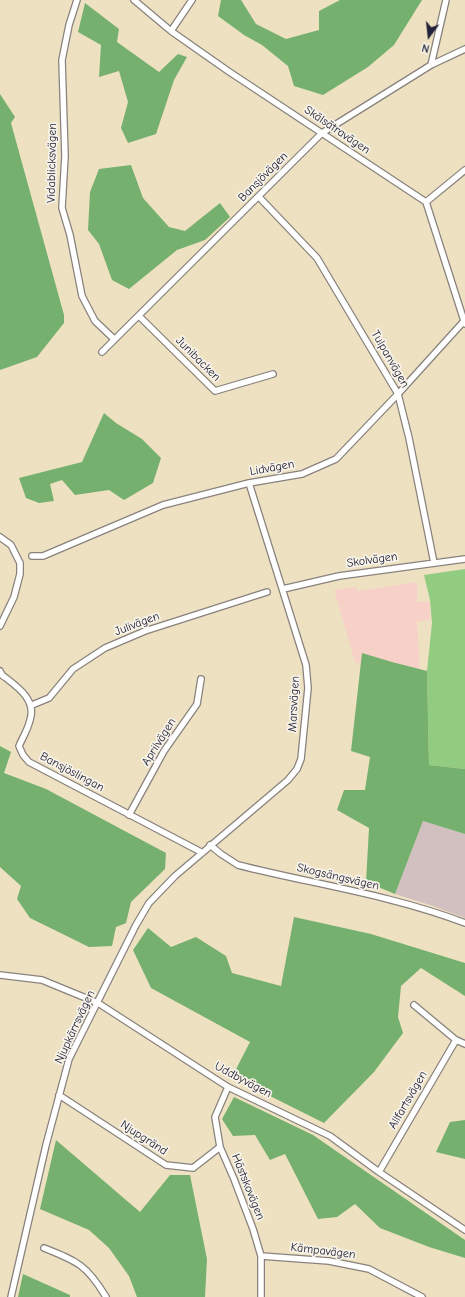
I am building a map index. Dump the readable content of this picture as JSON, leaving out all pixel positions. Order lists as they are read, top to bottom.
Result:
{
  "streets": {
    "street": [
      "Skälsätravägen",
      "Vidablicksvägen",
      "Bansjövägen",
      "Junibacken",
      "Tulpanvägen",
      "Lidvägen",
      "Skolvägen",
      "Julivägen",
      "Marsvägen",
      "Aprilvägen",
      "Bansjöslingan",
      "Skogsängsvägen",
      "Njupkärrsvägen",
      "Uddbyvägen",
      "Allfartsvägen",
      "Njupgränd",
      "Hästskovägen",
      "Kämpavägen"
    ]
  },
  "crossings": [
    ["Skälsätravägen", "Bansjövägen"],
    ["Vidablicksvägen", "Bansjövägen"],
    ["Bansjövägen", "Junibacken"],
    ["Bansjövägen", "Tulpanvägen"],
    ["Tulpanvägen", "Lidvägen"],
    ["Tulpanvägen", "Skolvägen"],
    ["Lidvägen", "Marsvägen"],
    ["Skolvägen", "Marsvägen"],
    ["Julivägen", "Bansjöslingan"],
    ["Marsvägen", "Skogsängsvägen"],
    ["Marsvägen", "Njupkärrsvägen"],
    ["Aprilvägen", "Bansjöslingan"],
    ["Bansjöslingan", "Njupkärrsvägen"],
    ["Skogsängsvägen", "Njupkärrsvägen"],
    ["Njupkärrsvägen", "Uddbyvägen"],
    ["Njupkärrsvägen", "Njupgränd"],
    ["Uddbyvägen", "Allfartsvägen"],
    ["Uddbyvägen", "Hästskovägen"],
    ["Njupgränd", "Hästskovägen"],
    ["Hästskovägen", "Kämpavägen"]
  ],
  "north": "bottom"
}
